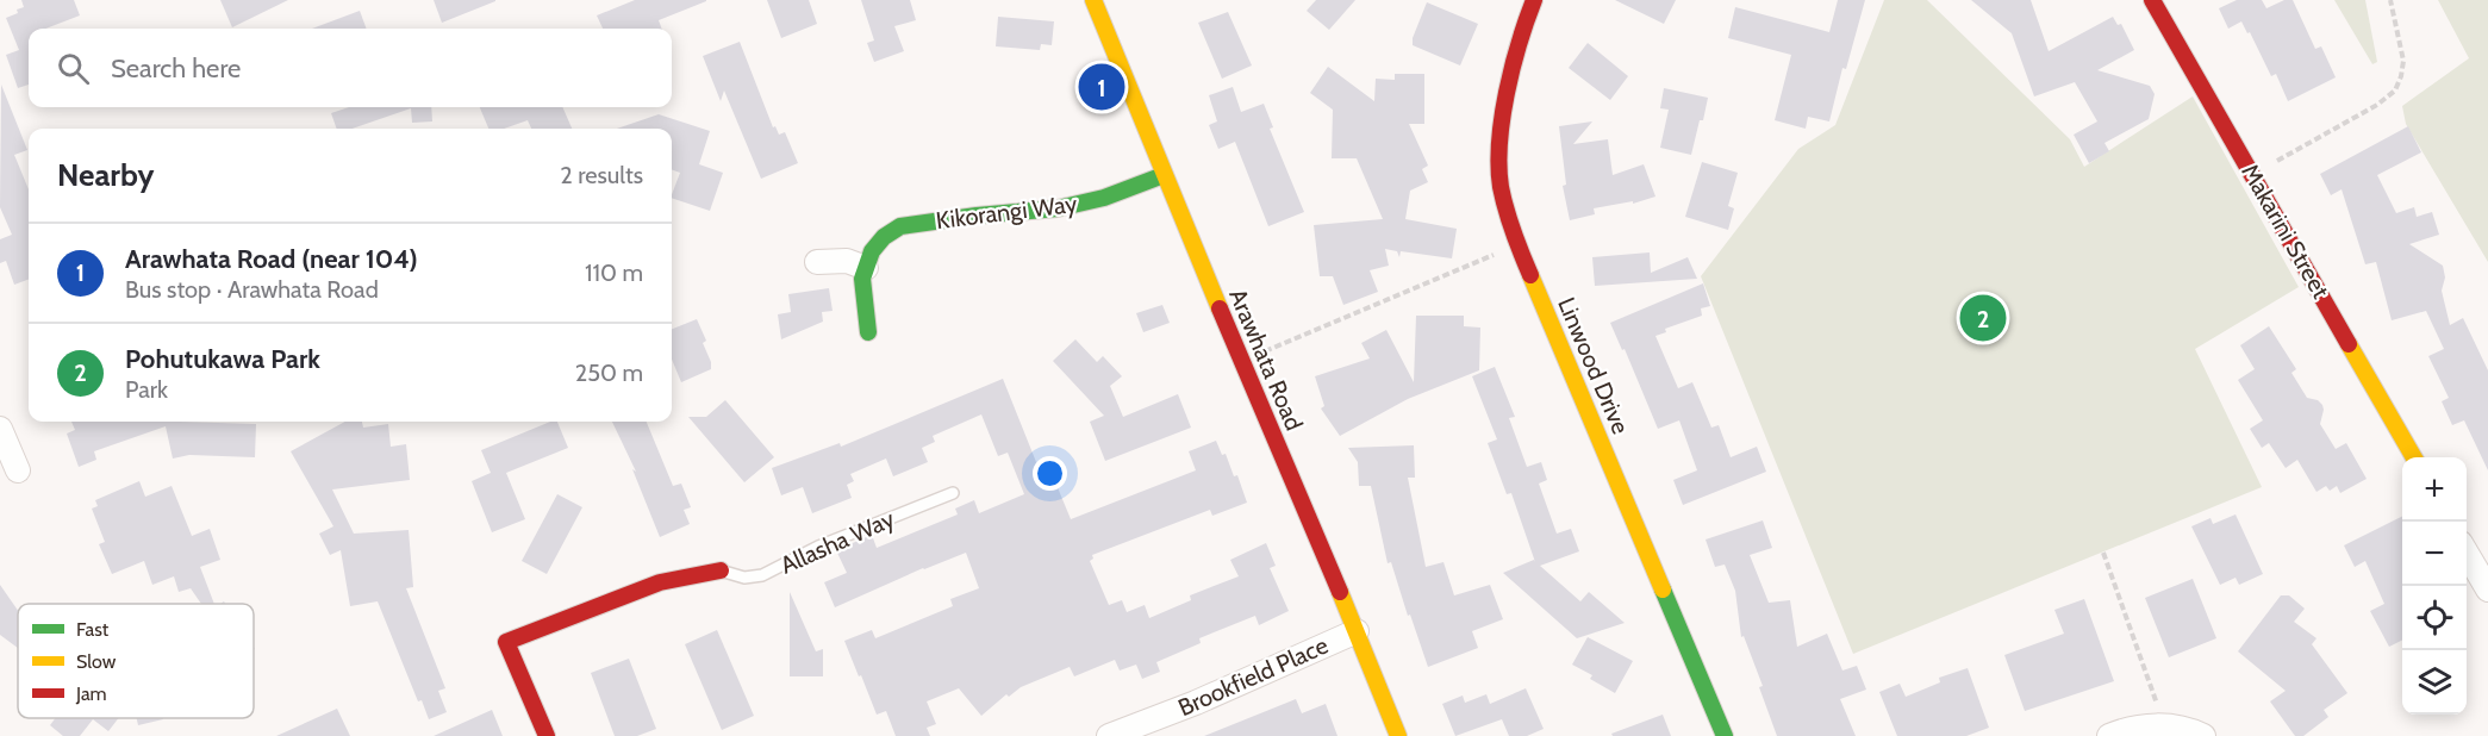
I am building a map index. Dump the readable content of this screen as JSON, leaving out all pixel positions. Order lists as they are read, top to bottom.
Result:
{
  "streets": {
    "street": [
      "Kikorangi Way",
      "Makarini Street",
      "Arawhata Road",
      "Linwood Drive",
      "Brookfield Place"
    ],
    "lane": ["Allasha Way"]
  },
  "crossings": [
    ["Kikorangi Way", "Arawhata Road"],
    ["Arawhata Road", "Brookfield Place"]
  ],
  "legend": ["Fast", "Slow", "Jam"],
  "page": {
    "search": "Search here",
    "pins": ["1", "2"],
    "heading": ["Nearby", "2 results"],
    "list": [
      {
        "mark": "1",
        "name": "Arawhata Road (near 104)",
        "note": "Bus stop · Arawhata Road",
        "value": "110 m"
      },
      {
        "mark": "2",
        "name": "Pohutukawa Park",
        "note": "Park",
        "value": "250 m"
      }
    ],
    "map_buttons": ["+", "−"]
  }
}
